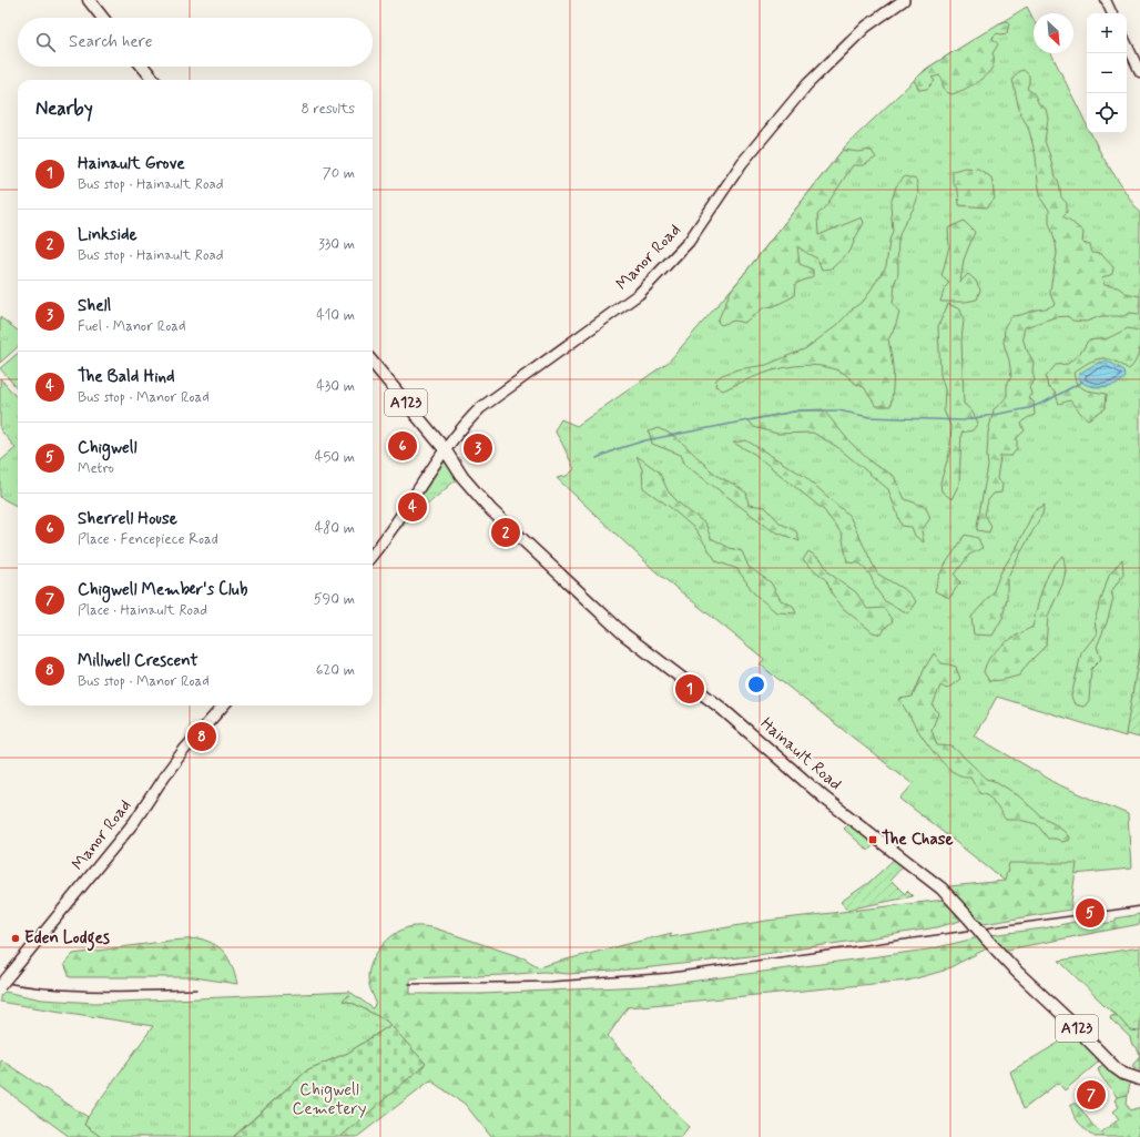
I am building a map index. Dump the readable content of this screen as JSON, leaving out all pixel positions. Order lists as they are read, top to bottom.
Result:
{
  "streets": {
    "main road": ["Manor Road", "A123", "Hainault Road"]
  },
  "crossings": [
    ["Manor Road", "A123"],
    ["Manor Road", "Hainault Road"],
    ["A123", "Hainault Road"]
  ],
  "parks": ["Chigwell Cemetery"],
  "places": {
    "transit": ["The Chase"],
    "other": ["Eden Lodges"]
  },
  "north": "bottom right",
  "page": {
    "map_buttons": ["+", "−"],
    "search": "Search here",
    "heading": ["Nearby", "8 results"],
    "list": [
      {
        "mark": "1",
        "name": "Hainault Grove",
        "note": "Bus stop · Hainault Road",
        "value": "70 m"
      },
      {
        "mark": "2",
        "name": "Linkside",
        "note": "Bus stop · Hainault Road",
        "value": "330 m"
      },
      {
        "mark": "3",
        "name": "Shell",
        "note": "Fuel · Manor Road",
        "value": "410 m"
      },
      {
        "mark": "4",
        "name": "The Bald Hind",
        "note": "Bus stop · Manor Road",
        "value": "430 m"
      },
      {
        "mark": "5",
        "name": "Chigwell",
        "note": "Metro",
        "value": "450 m"
      },
      {
        "mark": "6",
        "name": "Sherrell House",
        "note": "Place · Fencepiece Road",
        "value": "480 m"
      },
      {
        "mark": "7",
        "name": "Chigwell Member's Club",
        "note": "Place · Hainault Road",
        "value": "590 m"
      },
      {
        "mark": "8",
        "name": "Millwell Crescent",
        "note": "Bus stop · Manor Road",
        "value": "620 m"
      }
    ],
    "pins": [
      "6",
      "3",
      "4",
      "2",
      "1",
      "8",
      "5",
      "7"
    ]
  }
}
